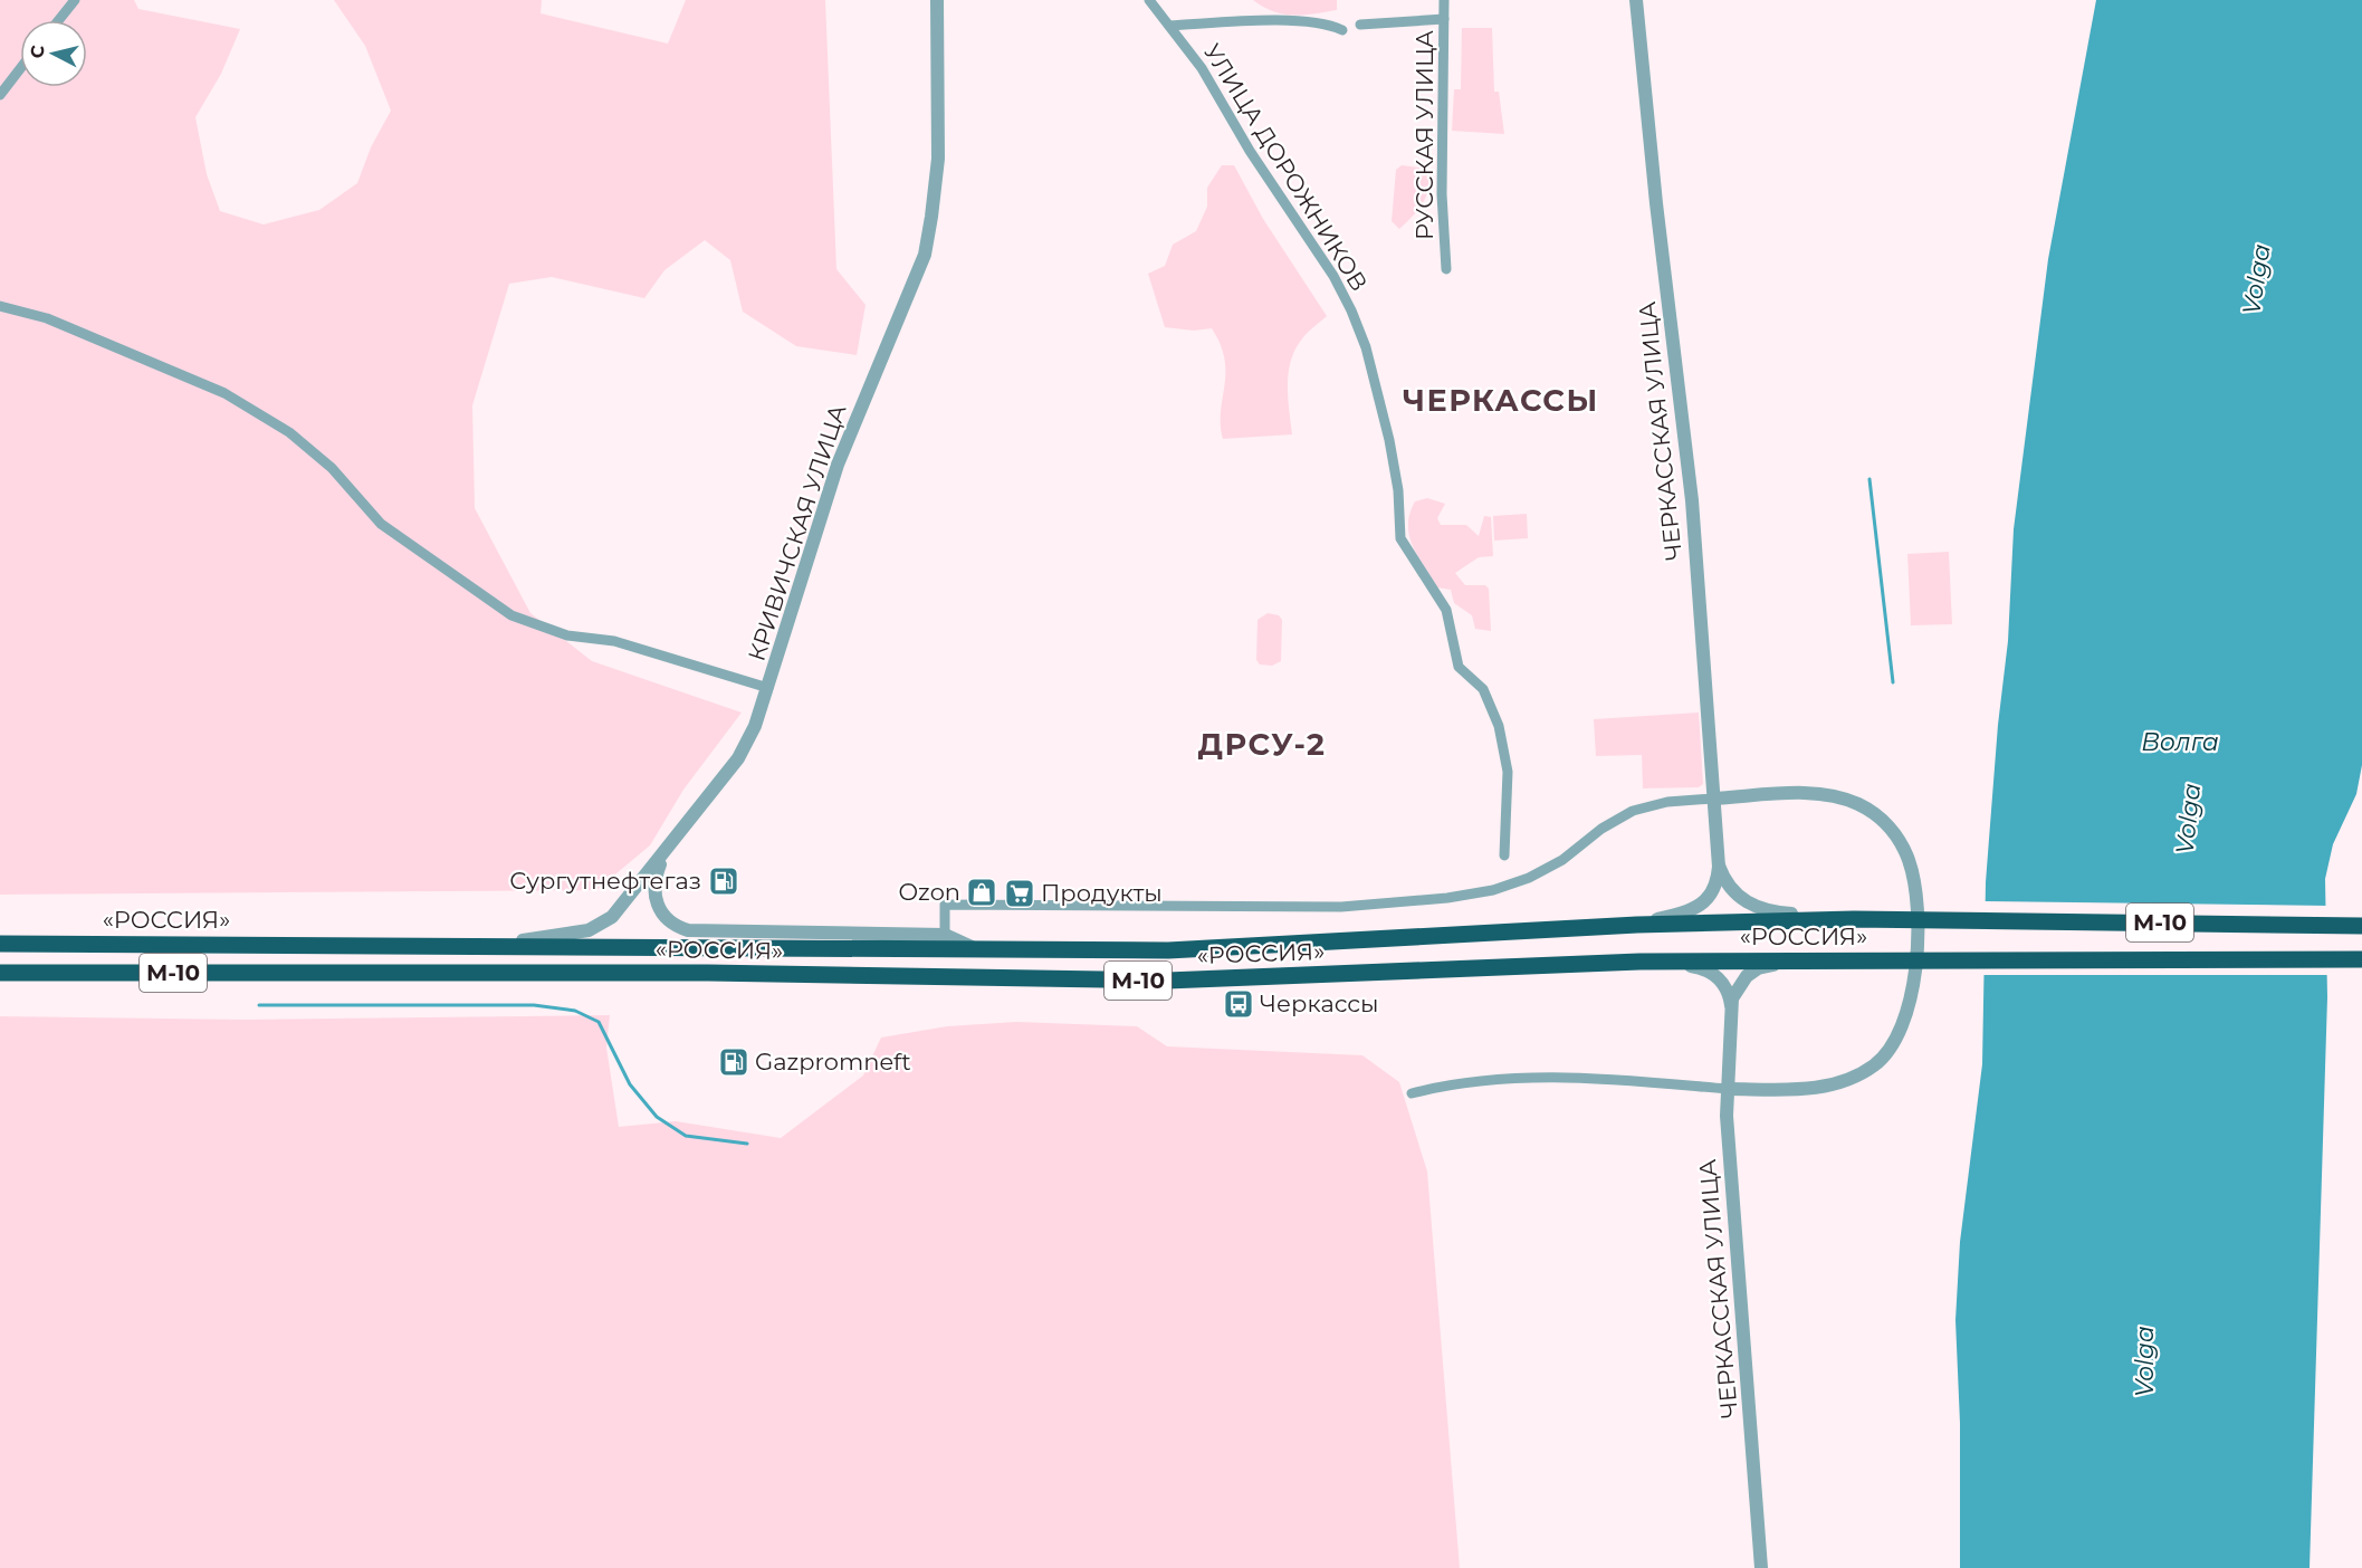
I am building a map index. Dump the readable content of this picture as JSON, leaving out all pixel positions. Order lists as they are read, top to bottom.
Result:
{
  "streets": {
    "highway": ["«РОССИЯ»", "М-10"],
    "street": [
      "РУССКАЯ УЛИЦА",
      "УЛИЦА ДОРОЖНИКОВ",
      "ЧЕРКАССКАЯ УЛИЦА",
      "КРИВИЧСКАЯ УЛИЦА"
    ]
  },
  "crossings": [
    ["ЧЕРКАССКАЯ УЛИЦА", "«РОССИЯ»"],
    ["КРИВИЧСКАЯ УЛИЦА", "«РОССИЯ»"]
  ],
  "districts": ["ЧЕРКАССЫ", "ДРСУ-2"],
  "water": ["Volga", "Волга"],
  "places": {
    "fuel station": ["Сургутнефтегаз", "Gazpromneft"],
    "shop": ["Ozon"],
    "supermarket": ["Продукты"],
    "bus stop": ["Черкассы"]
  },
  "north": "left"
}
